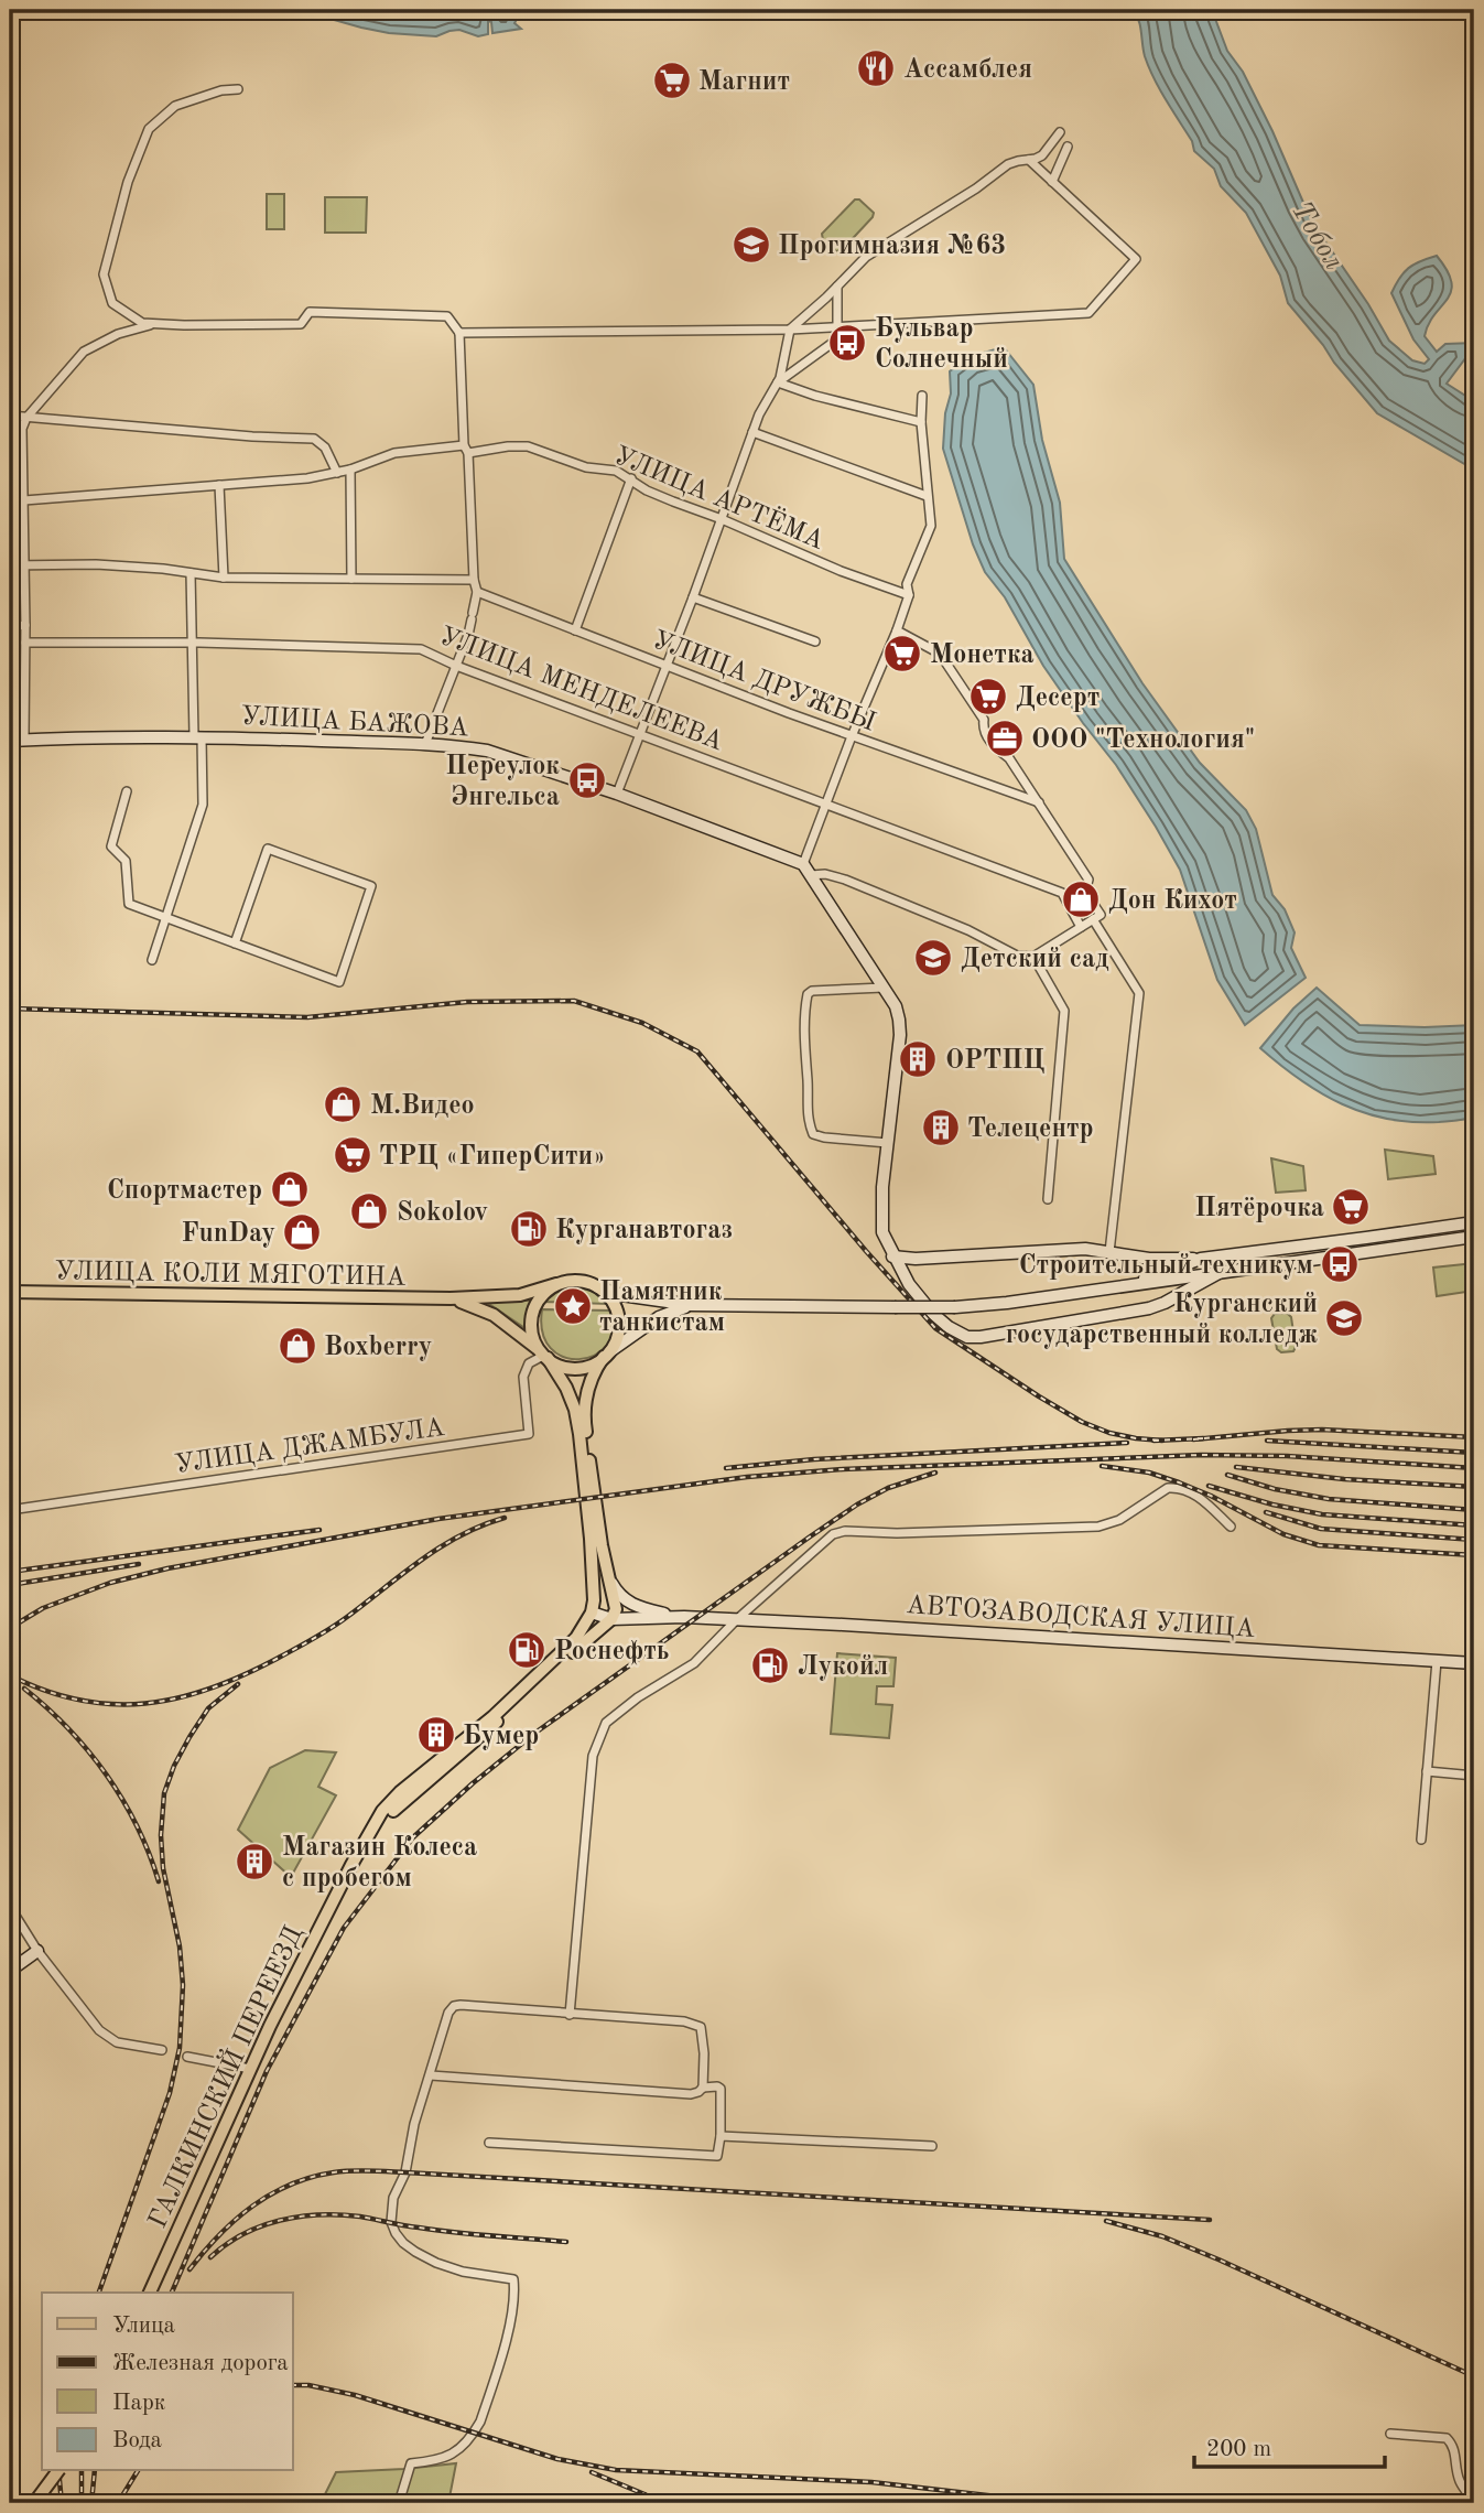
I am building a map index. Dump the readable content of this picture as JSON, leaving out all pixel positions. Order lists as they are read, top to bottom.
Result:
{
  "streets": {
    "main road": [
      "УЛИЦА БАЖОВА",
      "УЛИЦА КОЛИ МЯГОТИНА",
      "АВТОЗАВОДСКАЯ УЛИЦА",
      "ГАЛКИНСКИЙ ПЕРЕЕЗД"
    ],
    "street": [
      "УЛИЦА АРТЁМА",
      "УЛИЦА ДРУЖБЫ",
      "УЛИЦА МЕНДЕЛЕЕВА",
      "УЛИЦА ДЖАМБУЛА"
    ]
  },
  "crossings": [
    ["УЛИЦА КОЛИ МЯГОТИНА", "УЛИЦА ДЖАМБУЛА"]
  ],
  "water": ["Тобол"],
  "places": {
    "restaurant": ["Ассамблея"],
    "supermarket": [
      "Магнит",
      "Монетка",
      "Десерт",
      "ТРЦ «ГиперСити»",
      "Пятёрочка"
    ],
    "school or university": ["Прогимназия №63", "Детский сад", "Курганский государственный колледж"],
    "bus stop": ["Бульвар Солнечный", "Переулок Энгельса", "Строительный техникум"],
    "office": ["ООО \"Технология\""],
    "shop": [
      "Дон Кихот",
      "М.Видео",
      "Спортмастер",
      "Sokolov",
      "FunDay",
      "Boxberry"
    ],
    "building": [
      "ОРТПЦ",
      "Телецентр",
      "Бумер",
      "Магазин Колеса с пробегом"
    ],
    "fuel station": ["Курганавтогаз", "Роснефть", "Лукойл"],
    "place": ["Памятник танкистам"]
  },
  "legend": [
    "Улица",
    "Железная дорога",
    "Парк",
    "Вода"
  ],
  "scale_bar": "200 m"
}
